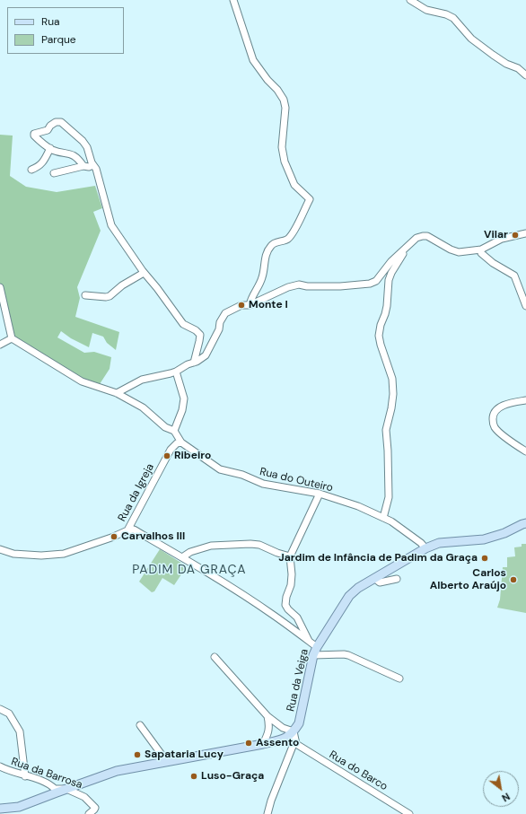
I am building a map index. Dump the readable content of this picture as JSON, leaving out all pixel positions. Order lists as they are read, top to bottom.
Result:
{
  "streets": {
    "main road": ["Rua da Veiga"],
    "street": [
      "Rua do Outeiro",
      "Rua da Igreja",
      "Rua do Barco",
      "Rua da Barrosa"
    ]
  },
  "crossings": [
    ["Rua do Outeiro", "Rua da Igreja"],
    ["Rua do Outeiro", "Rua da Veiga"],
    ["Rua da Igreja", "Rua da Veiga"],
    ["Rua da Veiga", "Rua do Barco"]
  ],
  "districts": ["PADIM DA GRAÇA"],
  "places": [
    "Vilar",
    "Monte I",
    "Ribeiro",
    "Carvalhos III",
    "Jardim de Infância de Padim da Graça",
    "Carlos Alberto Araújo",
    "Assento",
    "Sapataria Lucy",
    "Luso-Graça"
  ],
  "legend": ["Rua", "Parque"],
  "north": "bottom right"
}
